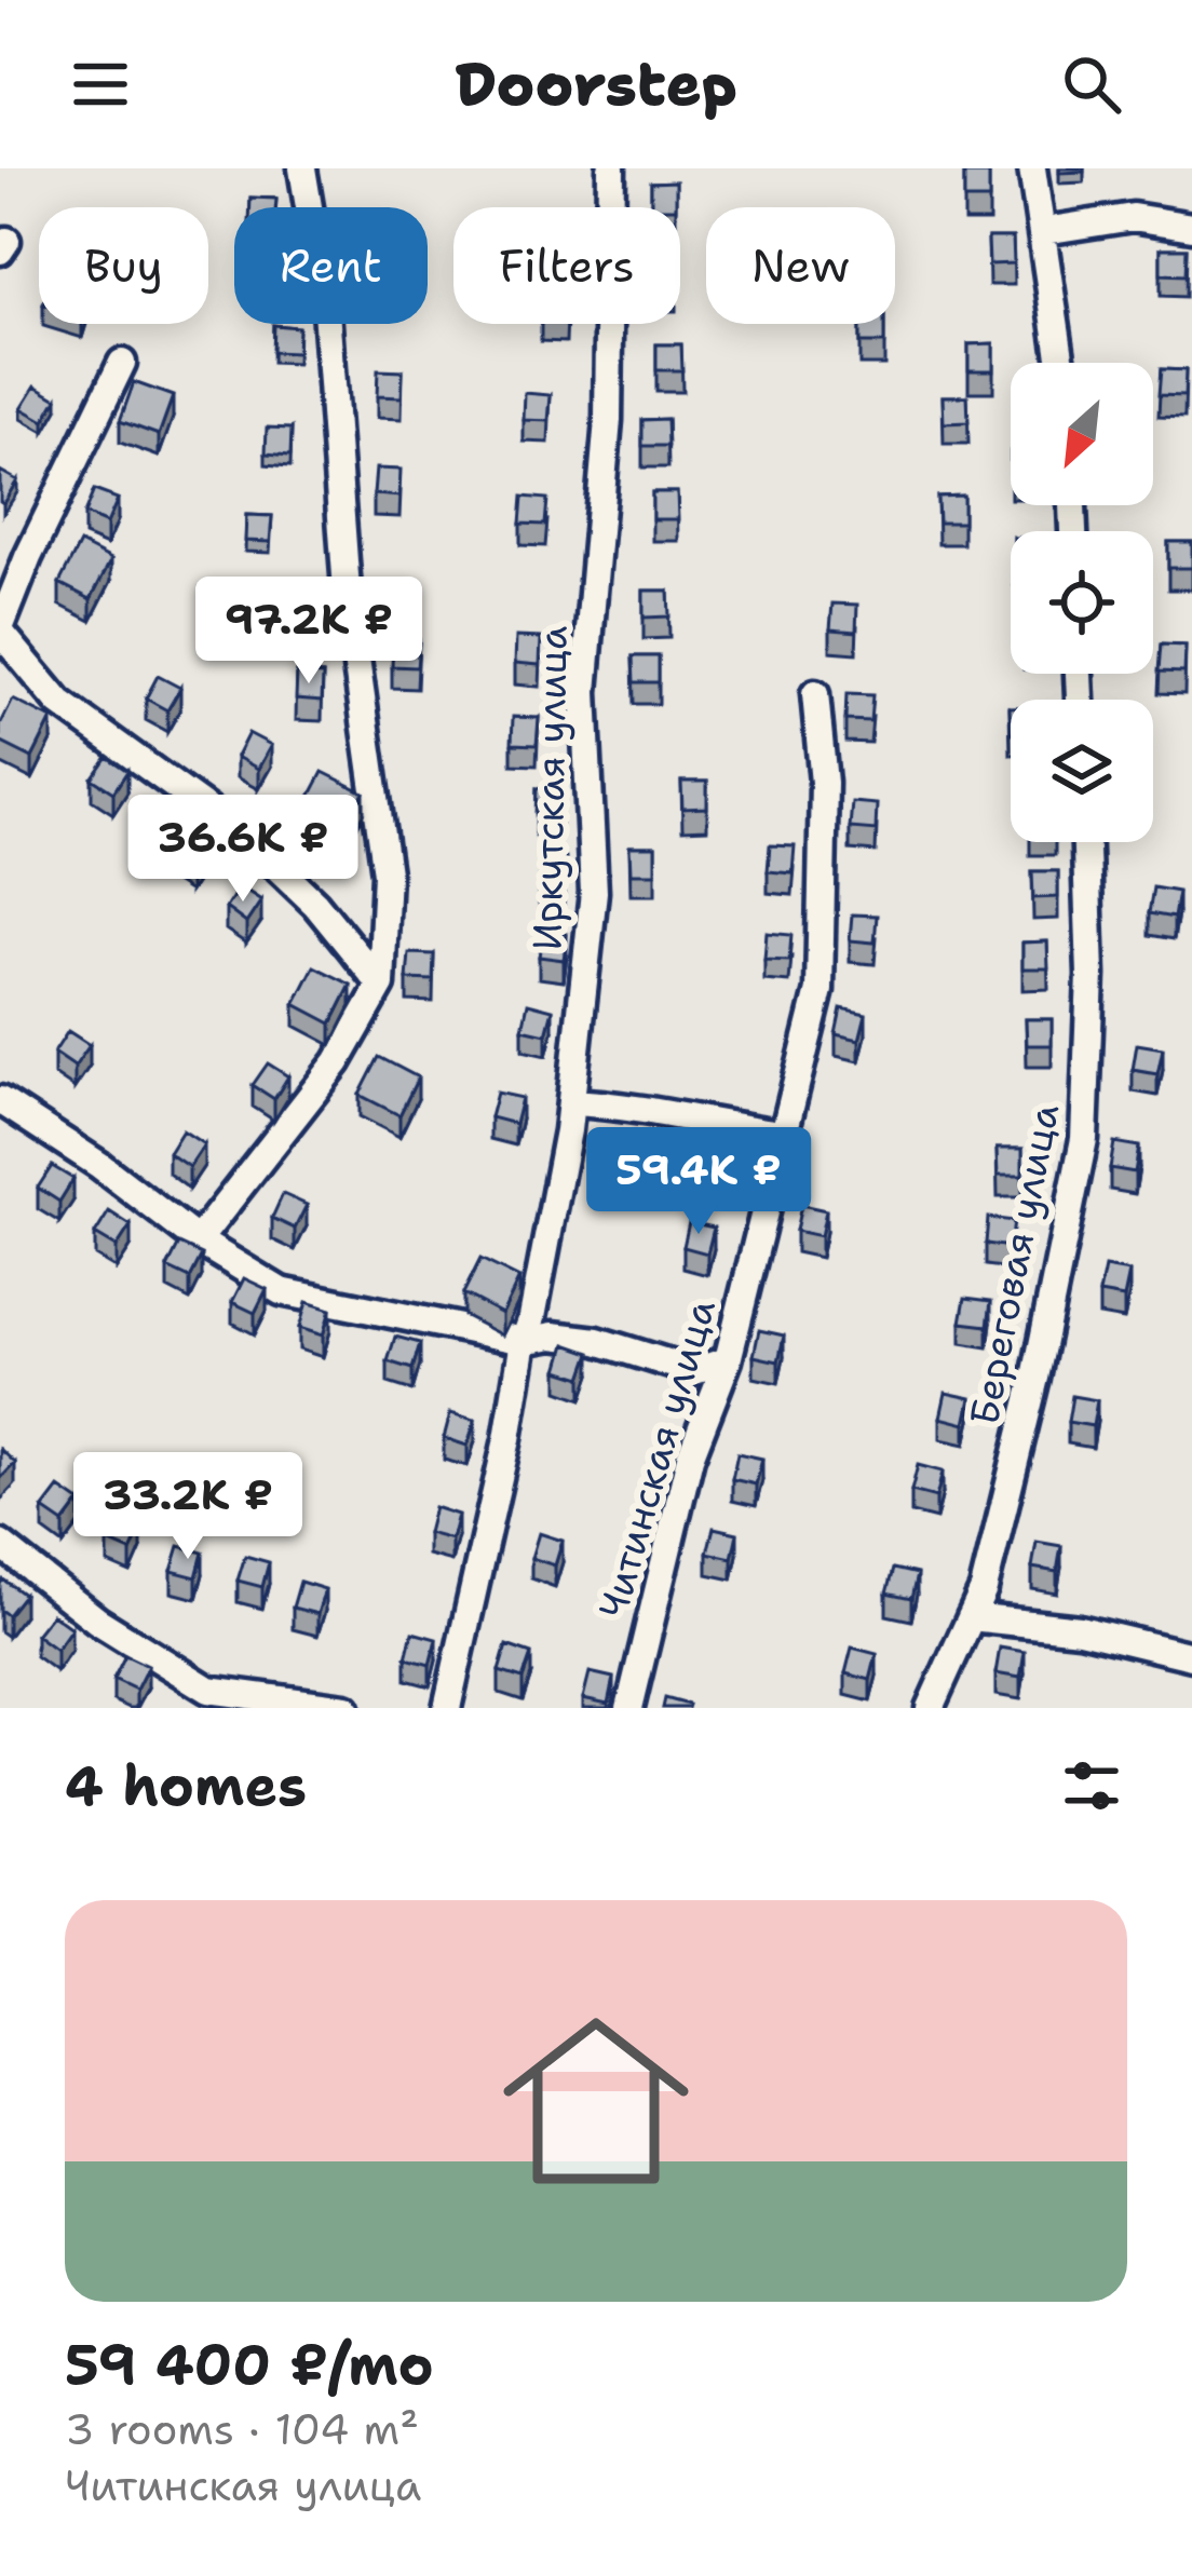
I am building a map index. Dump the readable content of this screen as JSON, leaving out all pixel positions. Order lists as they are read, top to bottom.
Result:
{
  "streets": {
    "street": ["Иркутская улица", "Береговая улица", "Читинская улица"]
  },
  "north": "bottom left",
  "page": {
    "header": "Doorstep",
    "chip": [
      "Buy",
      "Rent",
      "Filters",
      "New"
    ],
    "price": [
      "97.2K ₽",
      "36.6K ₽",
      "59.4K ₽",
      "33.2K ₽"
    ],
    "heading": "4 homes",
    "list": [
      {
        "name": "59 400 ₽/mo",
        "note": "3 rooms · 104 m² · Читинская улица"
      }
    ]
  }
}
